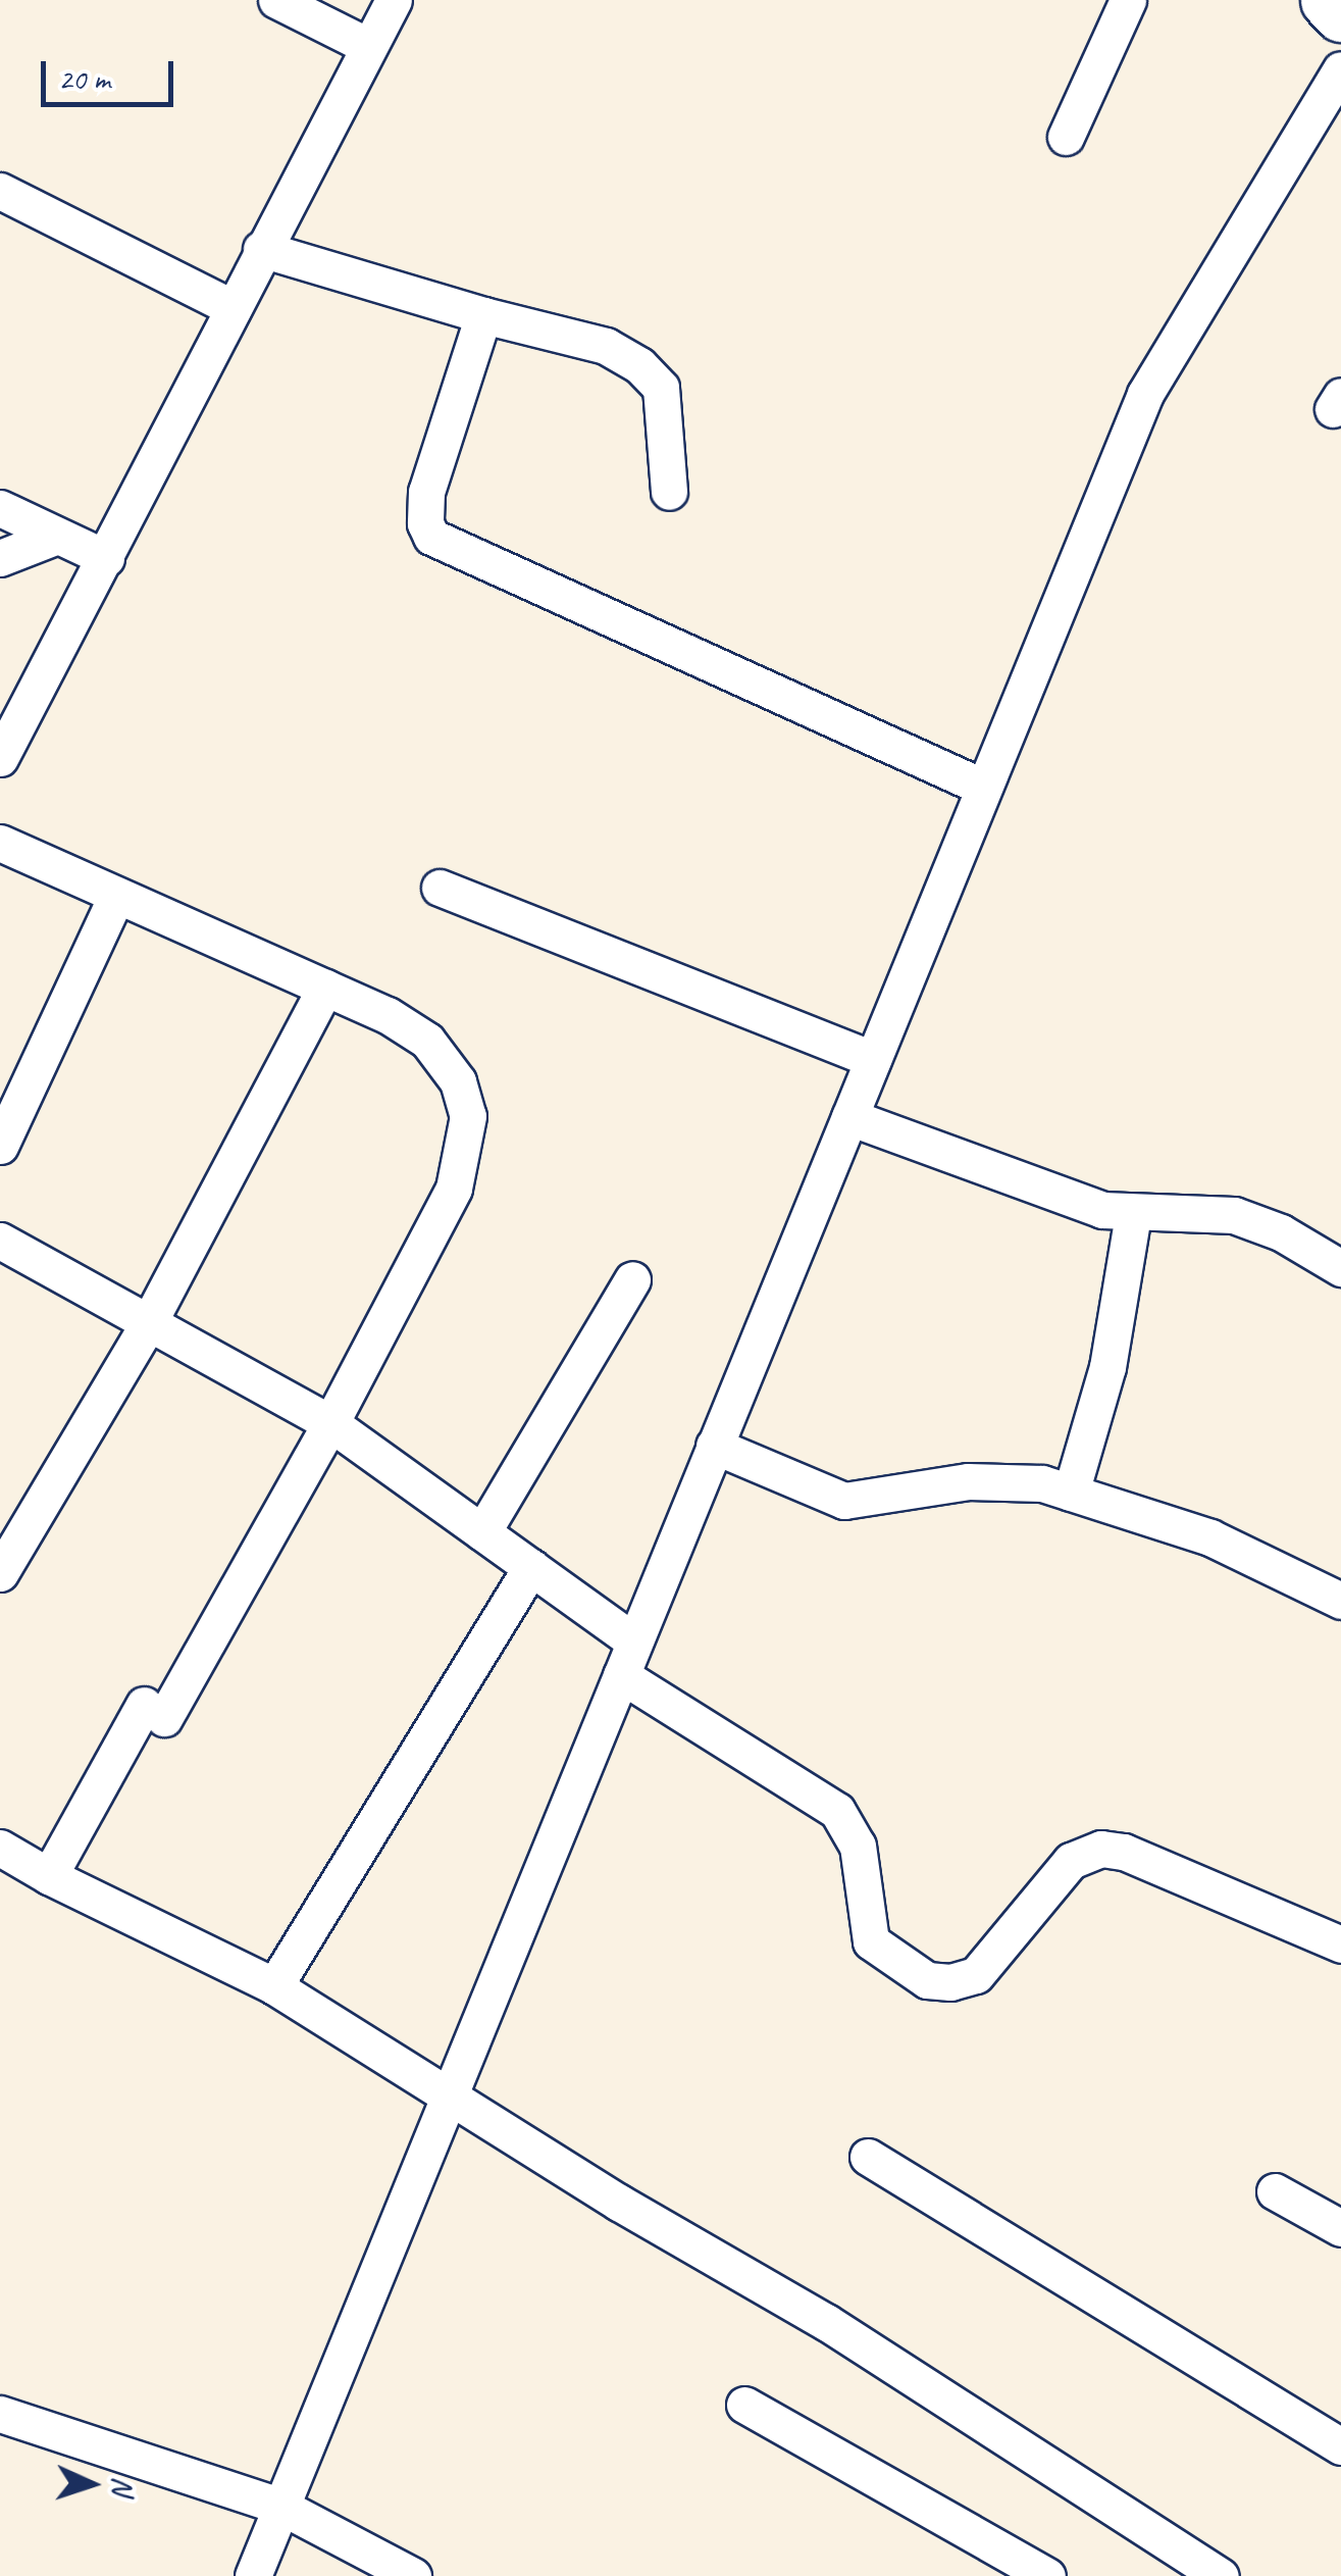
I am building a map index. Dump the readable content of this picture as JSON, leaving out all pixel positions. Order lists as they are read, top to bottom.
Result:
{
  "scale_bar": "20 m",
  "north": "right"
}
